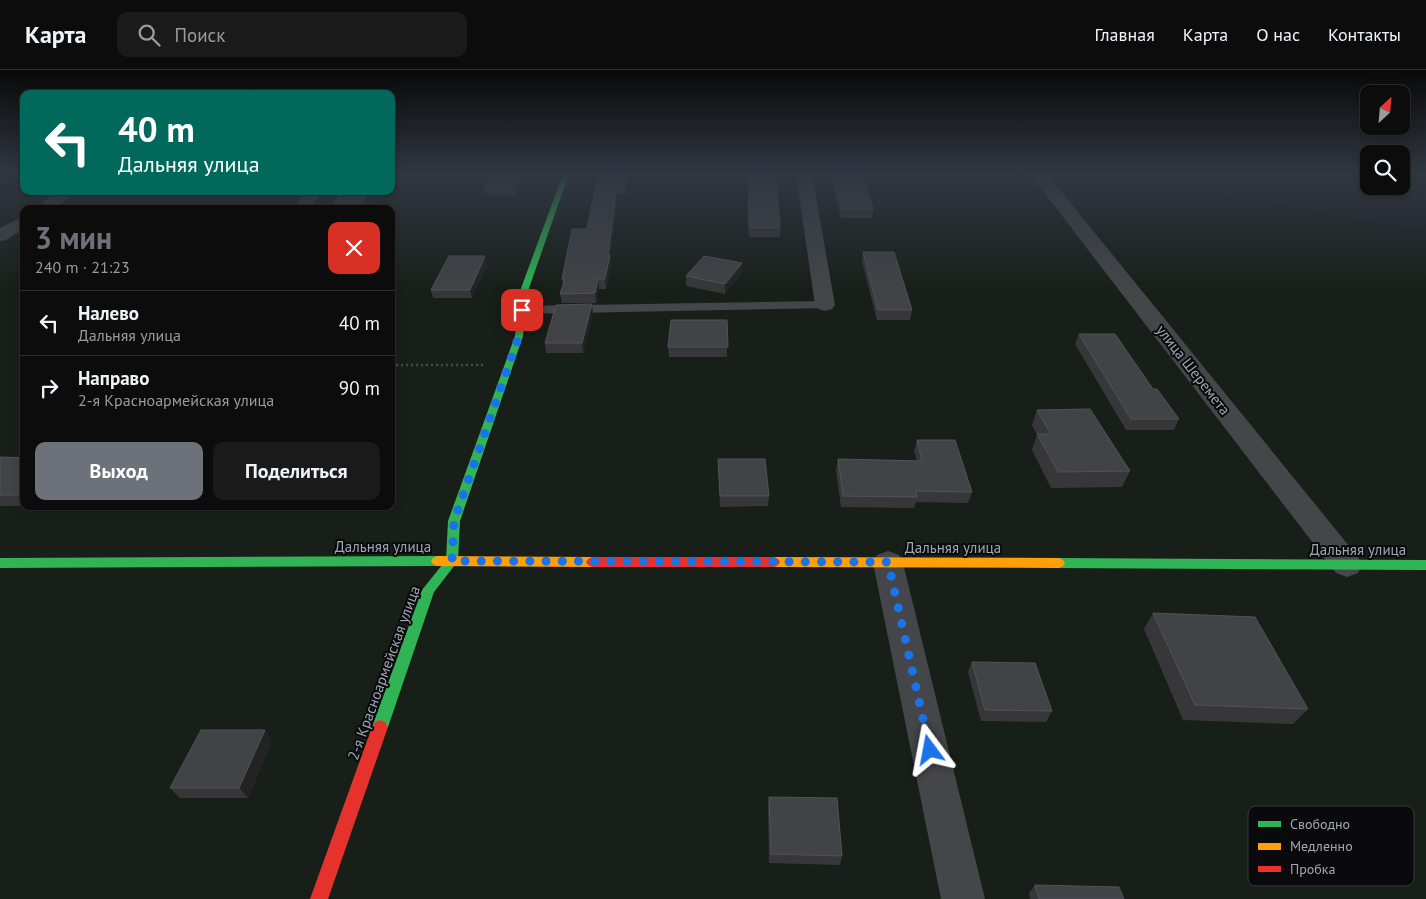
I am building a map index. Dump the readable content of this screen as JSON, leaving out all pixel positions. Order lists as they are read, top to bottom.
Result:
{
  "streets": {
    "street": ["улица Шеремета", "Дальняя улица", "2-я Красноармейская улица"]
  },
  "crossings": [
    ["улица Шеремета", "Дальняя улица"],
    ["Дальняя улица", "2-я Красноармейская улица"]
  ],
  "legend": ["Свободно", "Медленно", "Пробка"],
  "north": "top right",
  "page": {
    "header": "Карта",
    "search": "Поиск",
    "nav": [
      "Главная",
      "Карта",
      "О нас",
      "Контакты"
    ],
    "turn": ["40 m", "Дальняя улица"],
    "heading": ["3 мин", "240 m · 21:23"],
    "list": [
      {
        "name": "Налево",
        "note": "Дальняя улица",
        "value": "40 m"
      },
      {
        "name": "Направо",
        "note": "2-я Красноармейская улица",
        "value": "90 m"
      }
    ],
    "buttons": ["Выход", "Поделиться"]
  }
}
